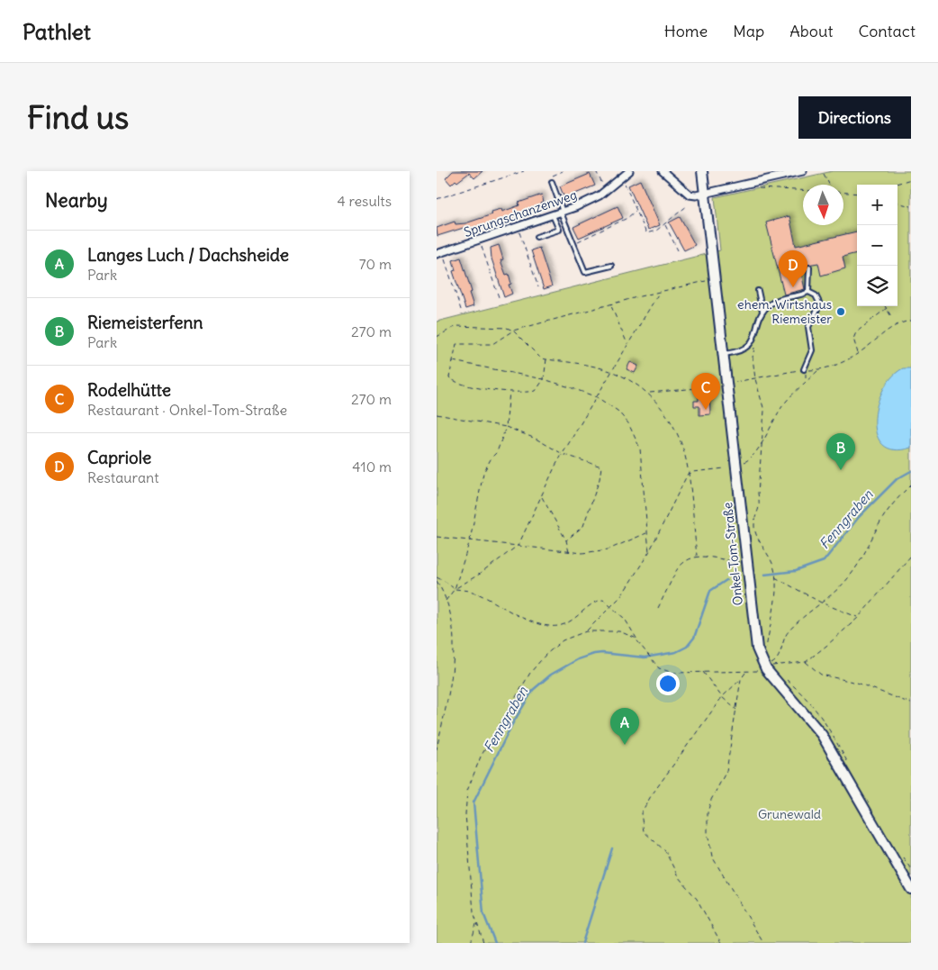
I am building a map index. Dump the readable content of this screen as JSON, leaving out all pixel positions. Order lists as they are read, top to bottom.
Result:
{
  "streets": {
    "main road": ["Onkel-Tom-Straße"],
    "street": ["Sprungschanzenweg"]
  },
  "water": ["Fenngraben"],
  "parks": ["Grunewald"],
  "places": ["ehem. Wirtshaus Riemeister"],
  "north": "bottom",
  "page": {
    "header": "Pathlet",
    "nav": [
      "Home",
      "Map",
      "About",
      "Contact"
    ],
    "buttons": "Directions",
    "title": "Find us",
    "heading": ["Nearby", "4 results"],
    "map_buttons": ["+", "−"],
    "list": [
      {
        "mark": "A",
        "name": "Langes Luch / Dachsheide",
        "note": "Park",
        "value": "70 m"
      },
      {
        "mark": "B",
        "name": "Riemeisterfenn",
        "note": "Park",
        "value": "270 m"
      },
      {
        "mark": "C",
        "name": "Rodelhütte",
        "note": "Restaurant · Onkel-Tom-Straße",
        "value": "270 m"
      },
      {
        "mark": "D",
        "name": "Capriole",
        "note": "Restaurant",
        "value": "410 m"
      }
    ],
    "pins": [
      "D",
      "C",
      "B",
      "A"
    ]
  }
}
